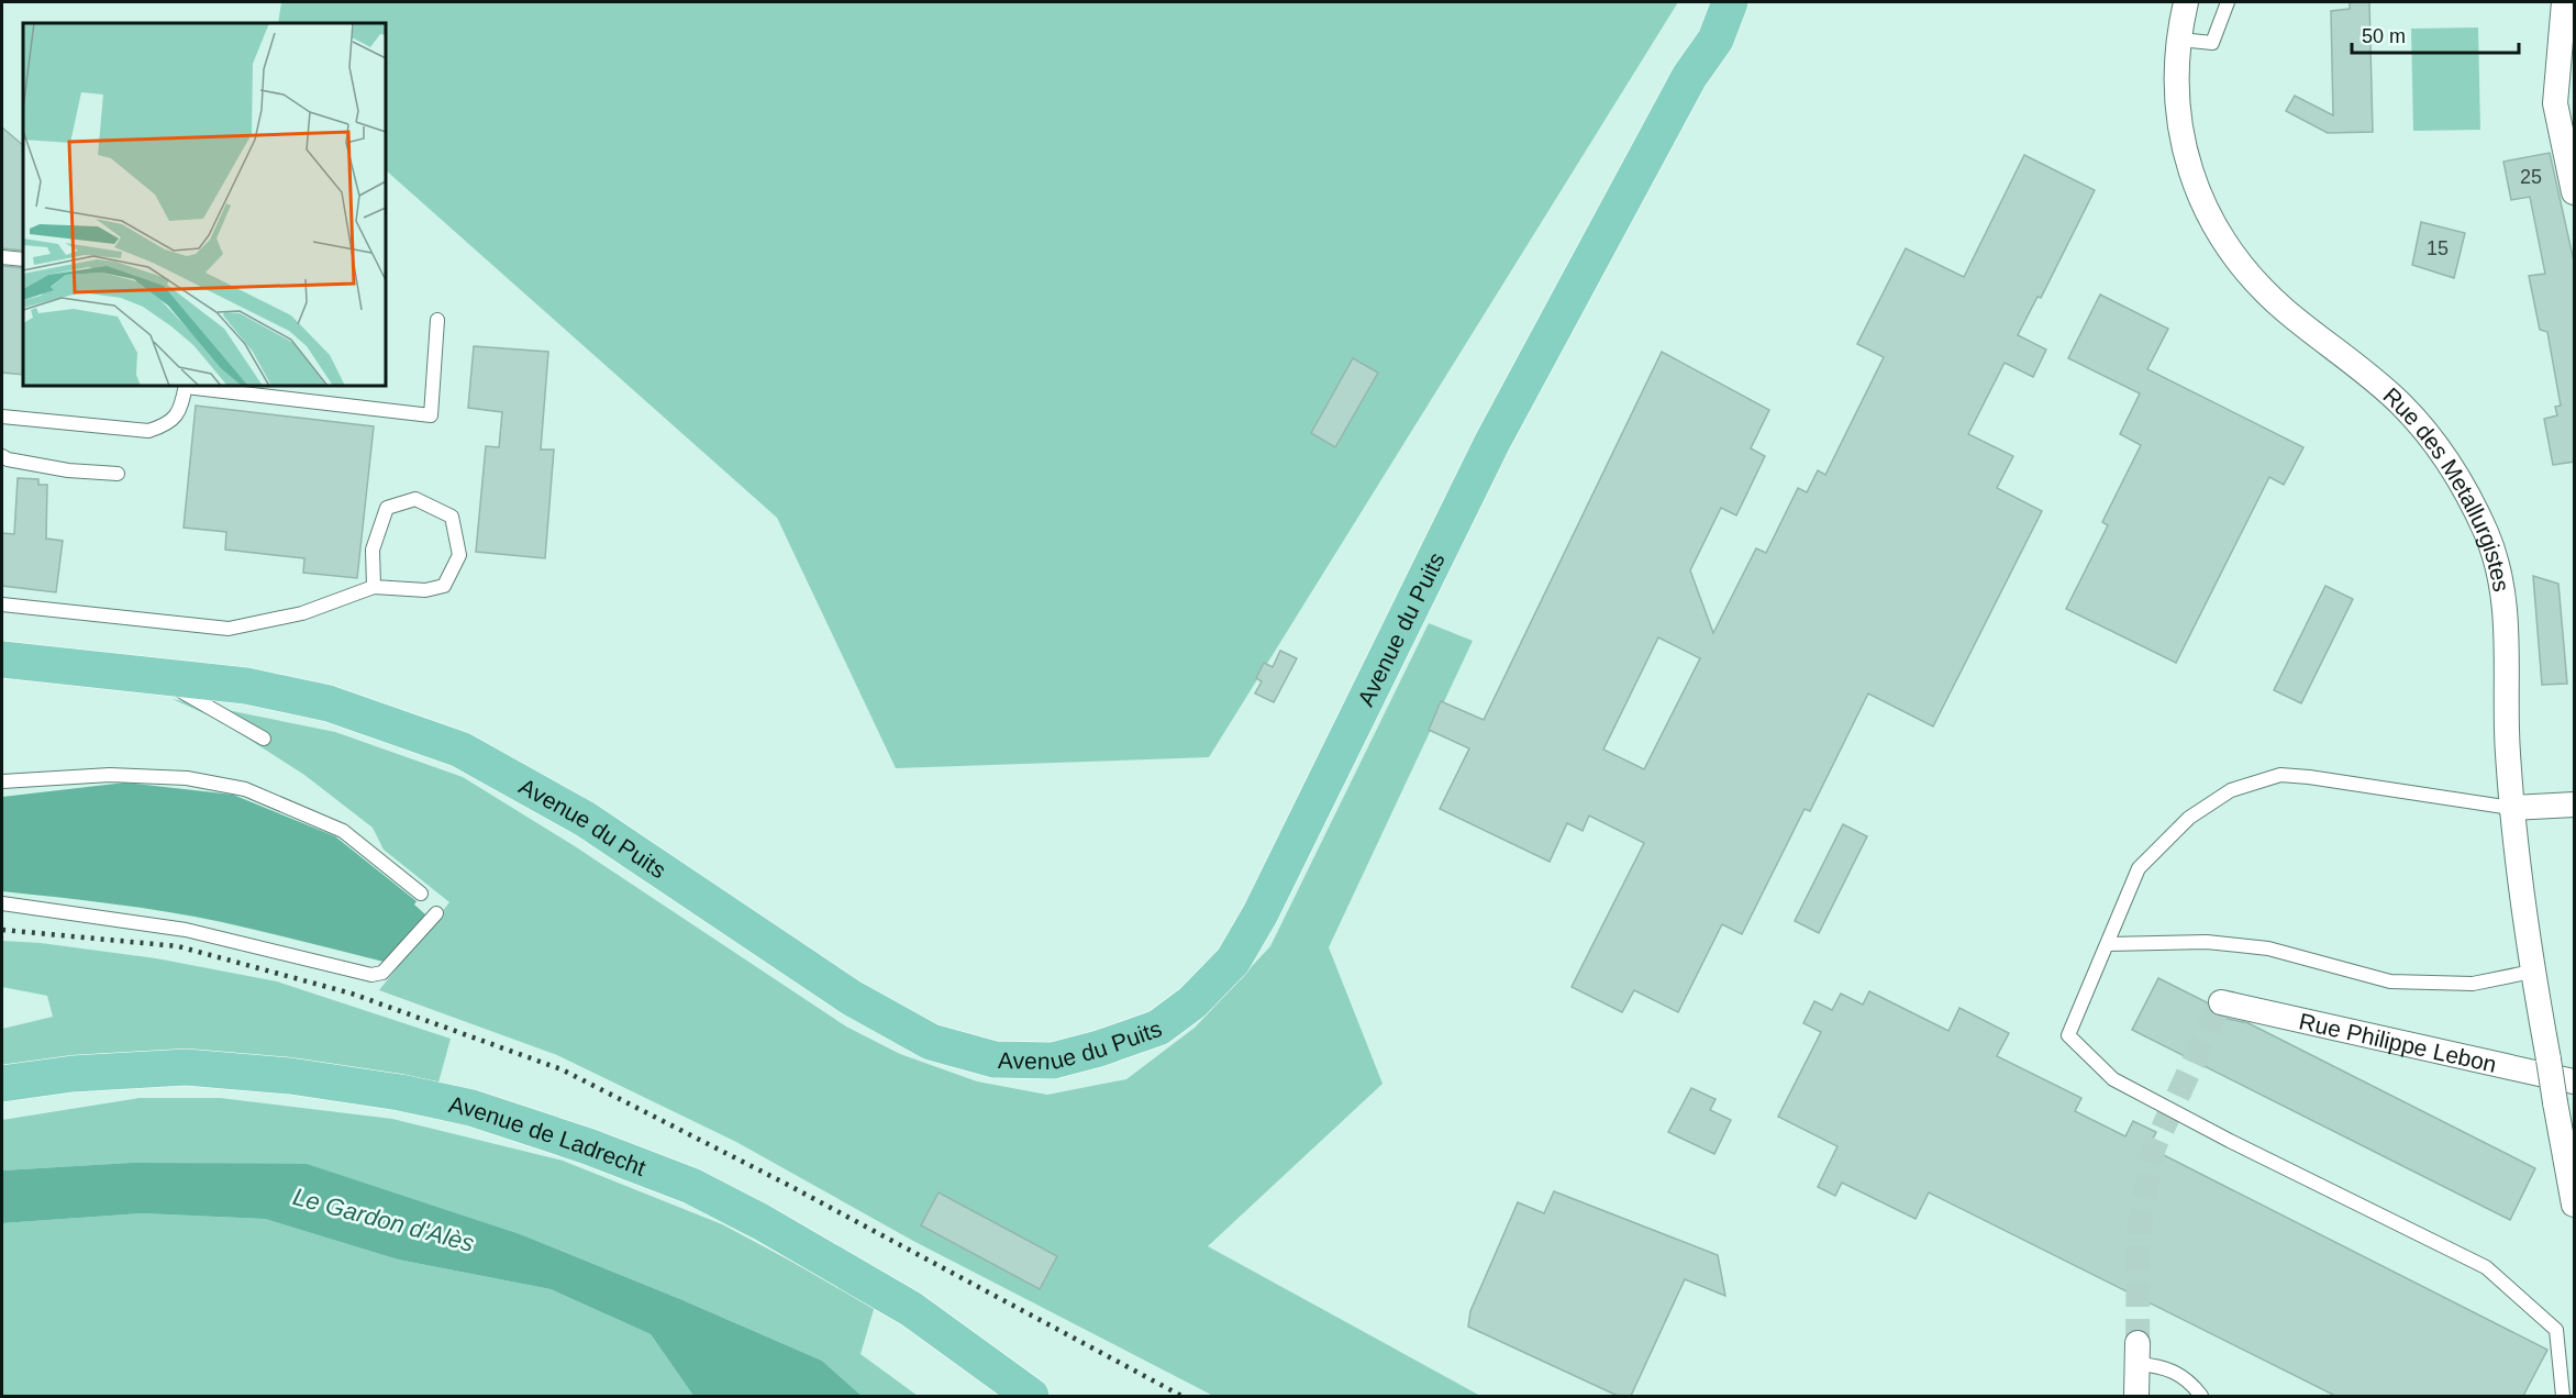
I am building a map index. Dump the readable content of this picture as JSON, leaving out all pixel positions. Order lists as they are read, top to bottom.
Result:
{
  "streets": {
    "main road": ["Avenue du Puits", "Avenue de Ladrecht"],
    "street": ["Rue des Metallurgistes", "Rue Philippe Lebon"]
  },
  "water": ["Le Gardon d'Alès"],
  "house_numbers": ["25", "15"],
  "scale_bar": "50 m"
}
